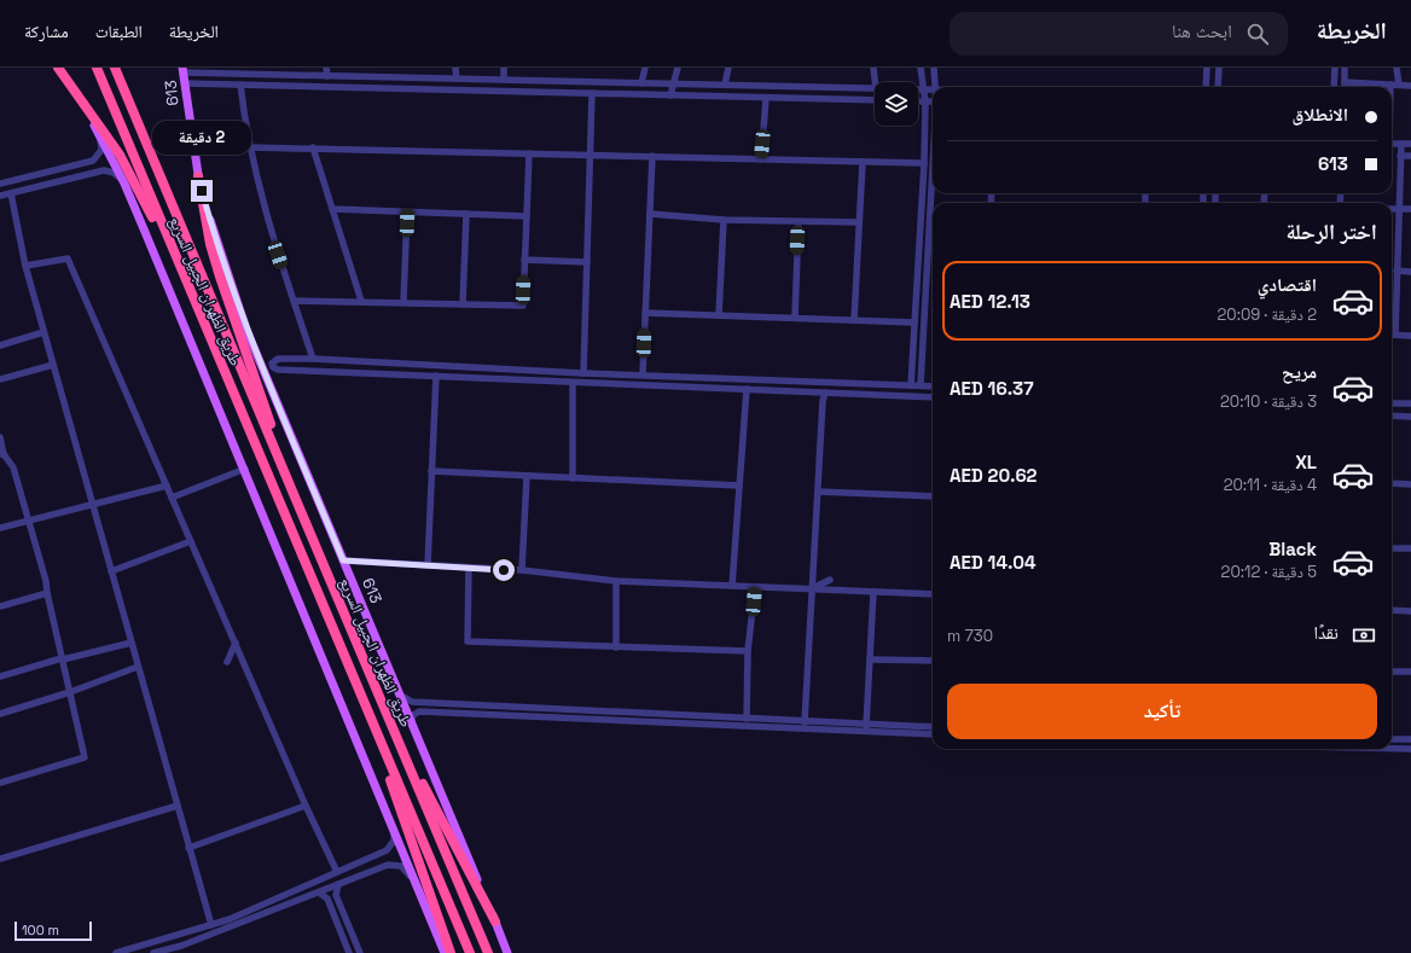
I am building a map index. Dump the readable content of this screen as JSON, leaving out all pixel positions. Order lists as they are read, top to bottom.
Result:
{
  "streets": {
    "highway": ["طريق الظهران الجبيل السريع"],
    "main road": ["613"]
  },
  "scale_bar": "100 m",
  "page": {
    "header": "الخريطة",
    "search": "ابحث هنا",
    "nav": ["الخريطة", "الطبقات", "مشاركة"],
    "banner": ["الانطلاق", "613"],
    "bubble": "2 دقيقة",
    "heading": "اختر الرحلة",
    "list": [
      {
        "name": "اقتصادي",
        "note": "2 دقيقة · 20:09",
        "value": "AED 12.13"
      },
      {
        "name": "مريح",
        "note": "3 دقيقة · 20:10",
        "value": "AED 16.37"
      },
      {
        "name": "XL",
        "note": "4 دقيقة · 20:11",
        "value": "AED 20.62"
      },
      {
        "name": "Black",
        "note": "5 دقيقة · 20:12",
        "value": "AED 14.04"
      }
    ],
    "pay": ["نقدًا", "730 m"],
    "buttons": "تأكيد",
    "scale": "100 m"
  }
}
